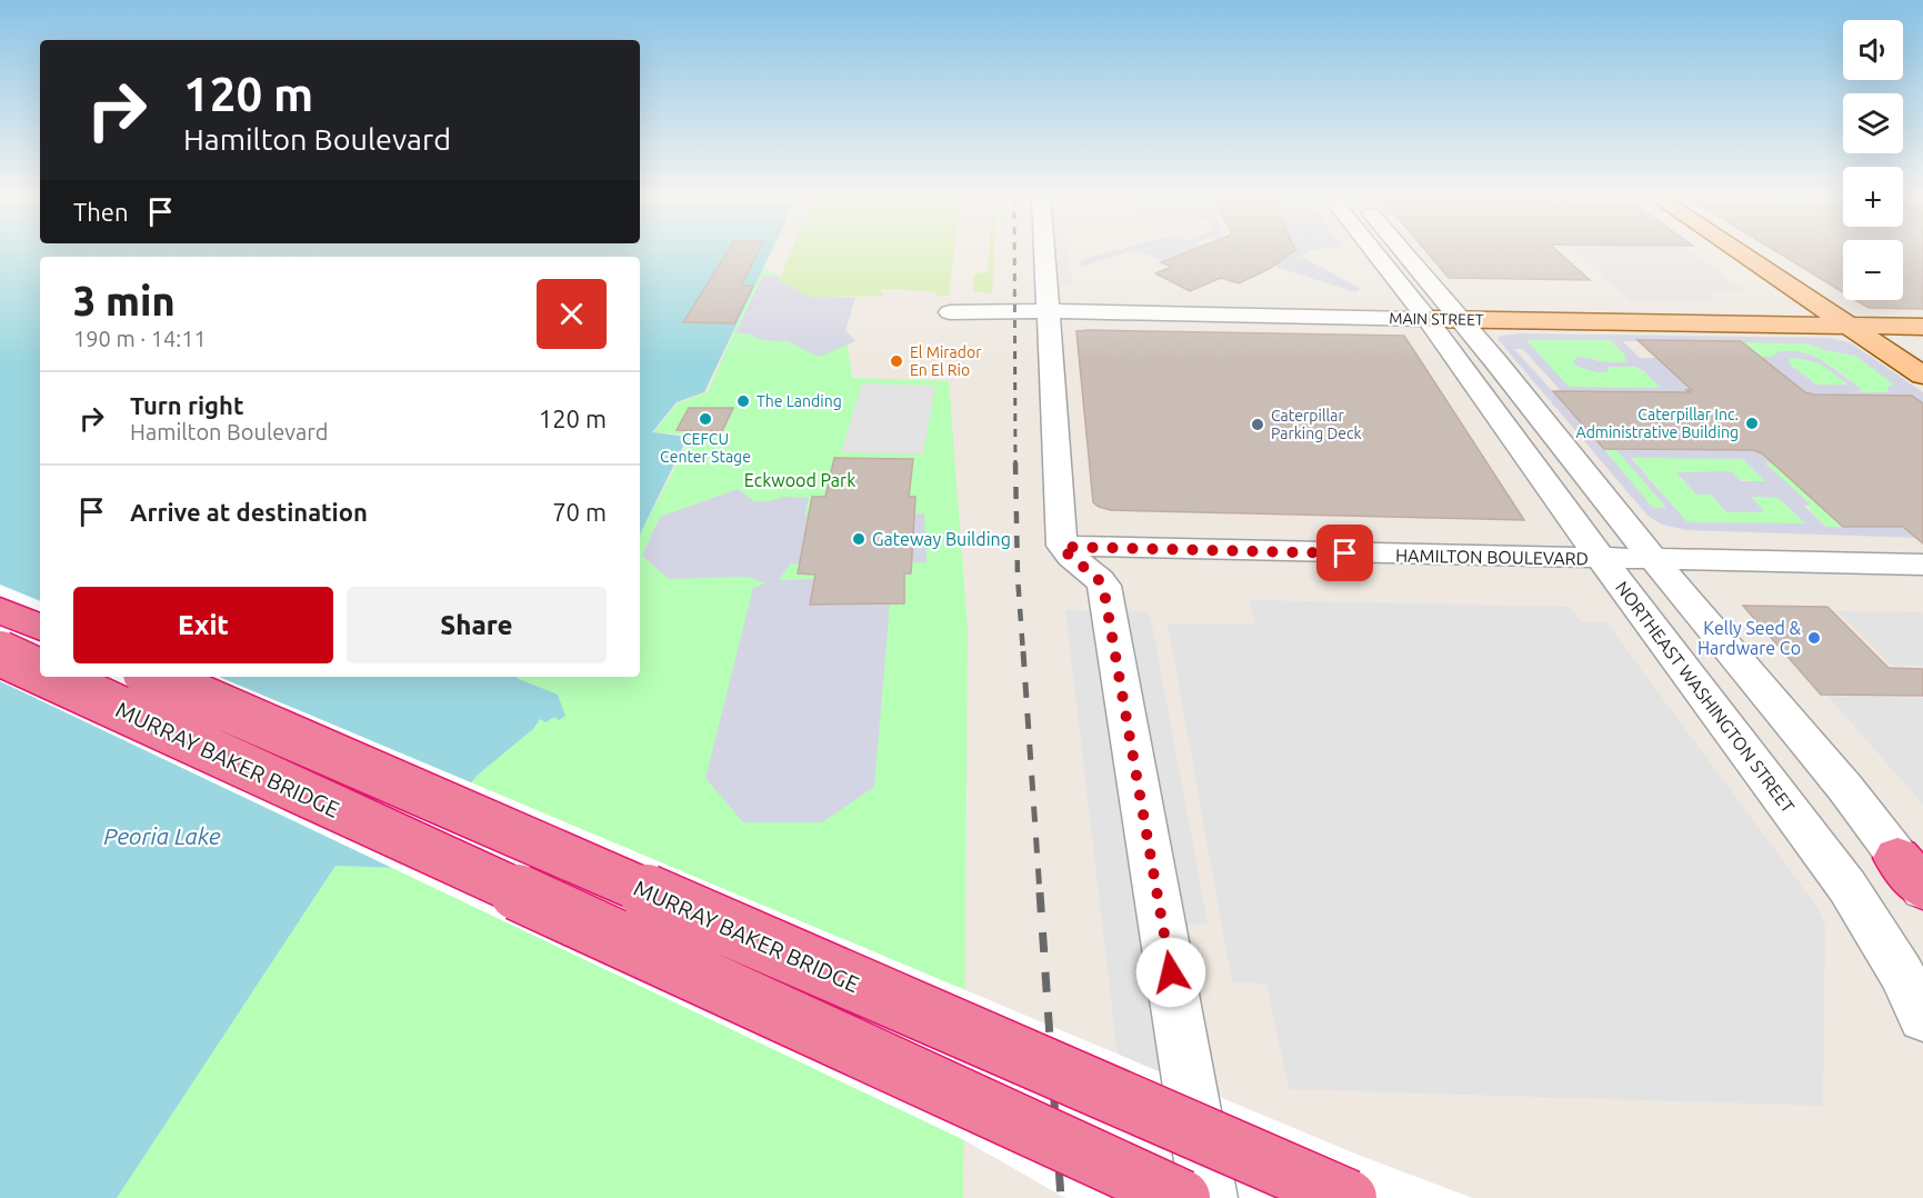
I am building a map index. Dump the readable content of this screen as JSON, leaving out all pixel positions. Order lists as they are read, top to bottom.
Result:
{
  "streets": {
    "highway": ["MURRAY BAKER BRIDGE"],
    "main road": ["MAIN STREET"],
    "street": ["HAMILTON BOULEVARD", "NORTHEAST WASHINGTON STREET"]
  },
  "crossings": [
    ["MAIN STREET", "NORTHEAST WASHINGTON STREET"],
    ["HAMILTON BOULEVARD", "NORTHEAST WASHINGTON STREET"]
  ],
  "water": ["Peoria Lake"],
  "parks": ["Eckwood Park"],
  "places": [
    "El Mirador En El Rio",
    "The Landing",
    "CEFCU Center Stage",
    "Caterpillar Inc. Administrative Building",
    "Caterpillar Parking Deck",
    "Gateway Building",
    "Kelly Seed & Hardware Co"
  ],
  "page": {
    "map_buttons": ["+", "−"],
    "turn": ["120 m", "Hamilton Boulevard"],
    "then": "Then",
    "heading": ["3 min", "190 m · 14:11"],
    "list": [
      {
        "name": "Turn right",
        "note": "Hamilton Boulevard",
        "value": "120 m"
      },
      {
        "name": "Arrive at destination",
        "value": "70 m"
      }
    ],
    "buttons": ["Exit", "Share"]
  }
}
